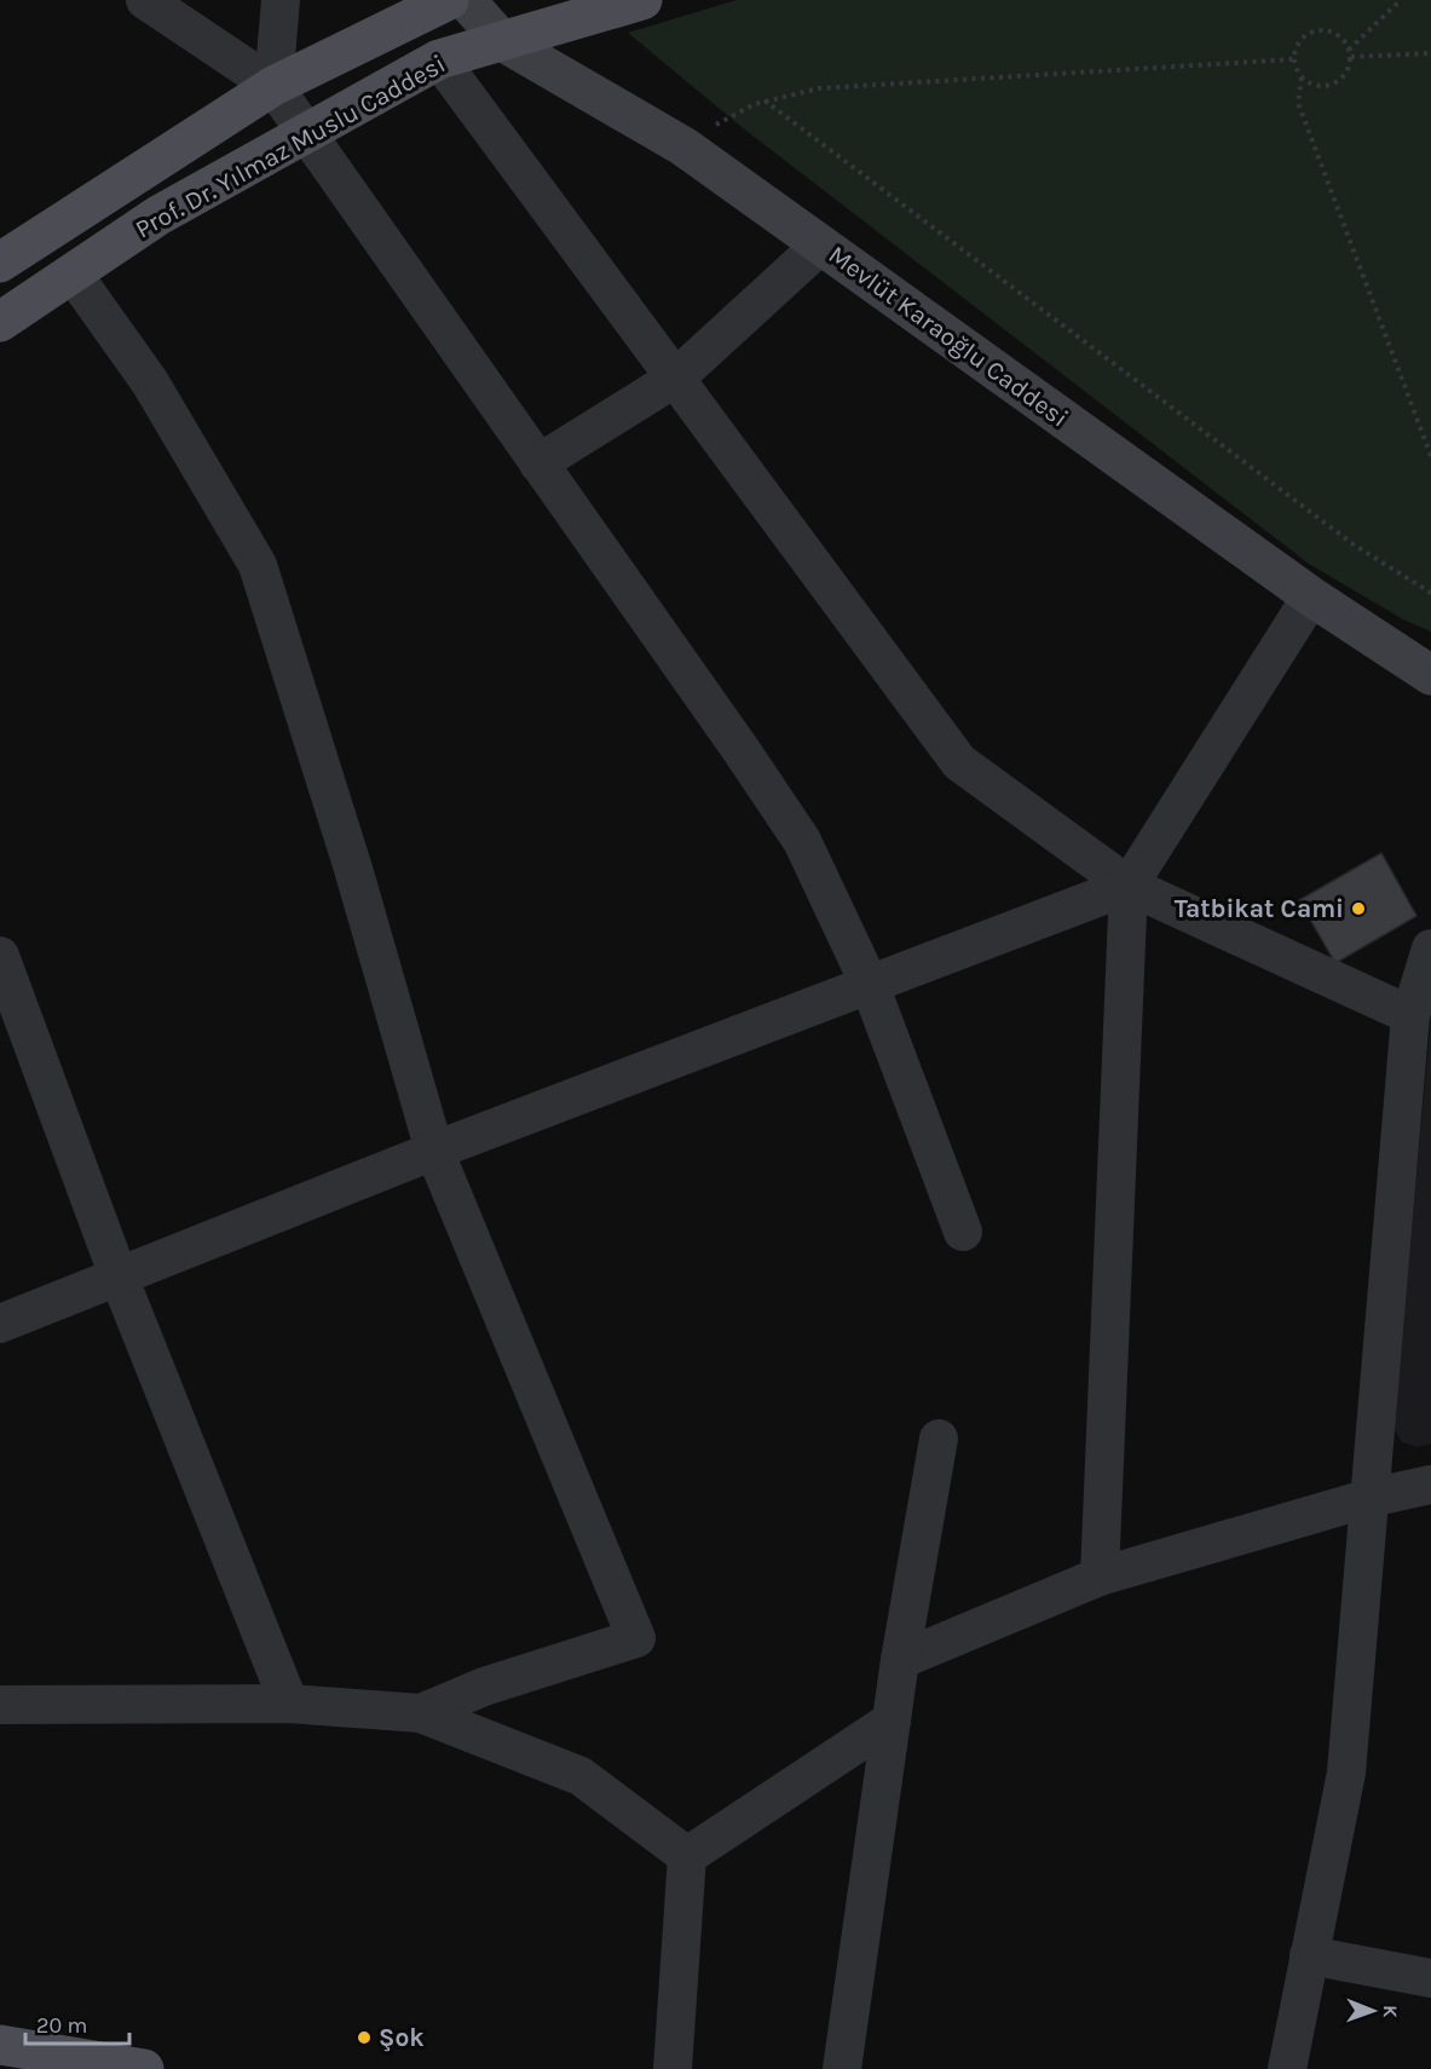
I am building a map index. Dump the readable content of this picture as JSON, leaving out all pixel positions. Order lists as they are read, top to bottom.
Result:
{
  "streets": {
    "main road": ["Prof. Dr. Yılmaz Muslu Caddesi", "Mevlüt Karaoğlu Caddesi"]
  },
  "crossings": [
    ["Prof. Dr. Yılmaz Muslu Caddesi", "Mevlüt Karaoğlu Caddesi"]
  ],
  "places": ["Tatbikat Cami", "Şok"],
  "scale_bar": "20 m",
  "north": "right"
}
